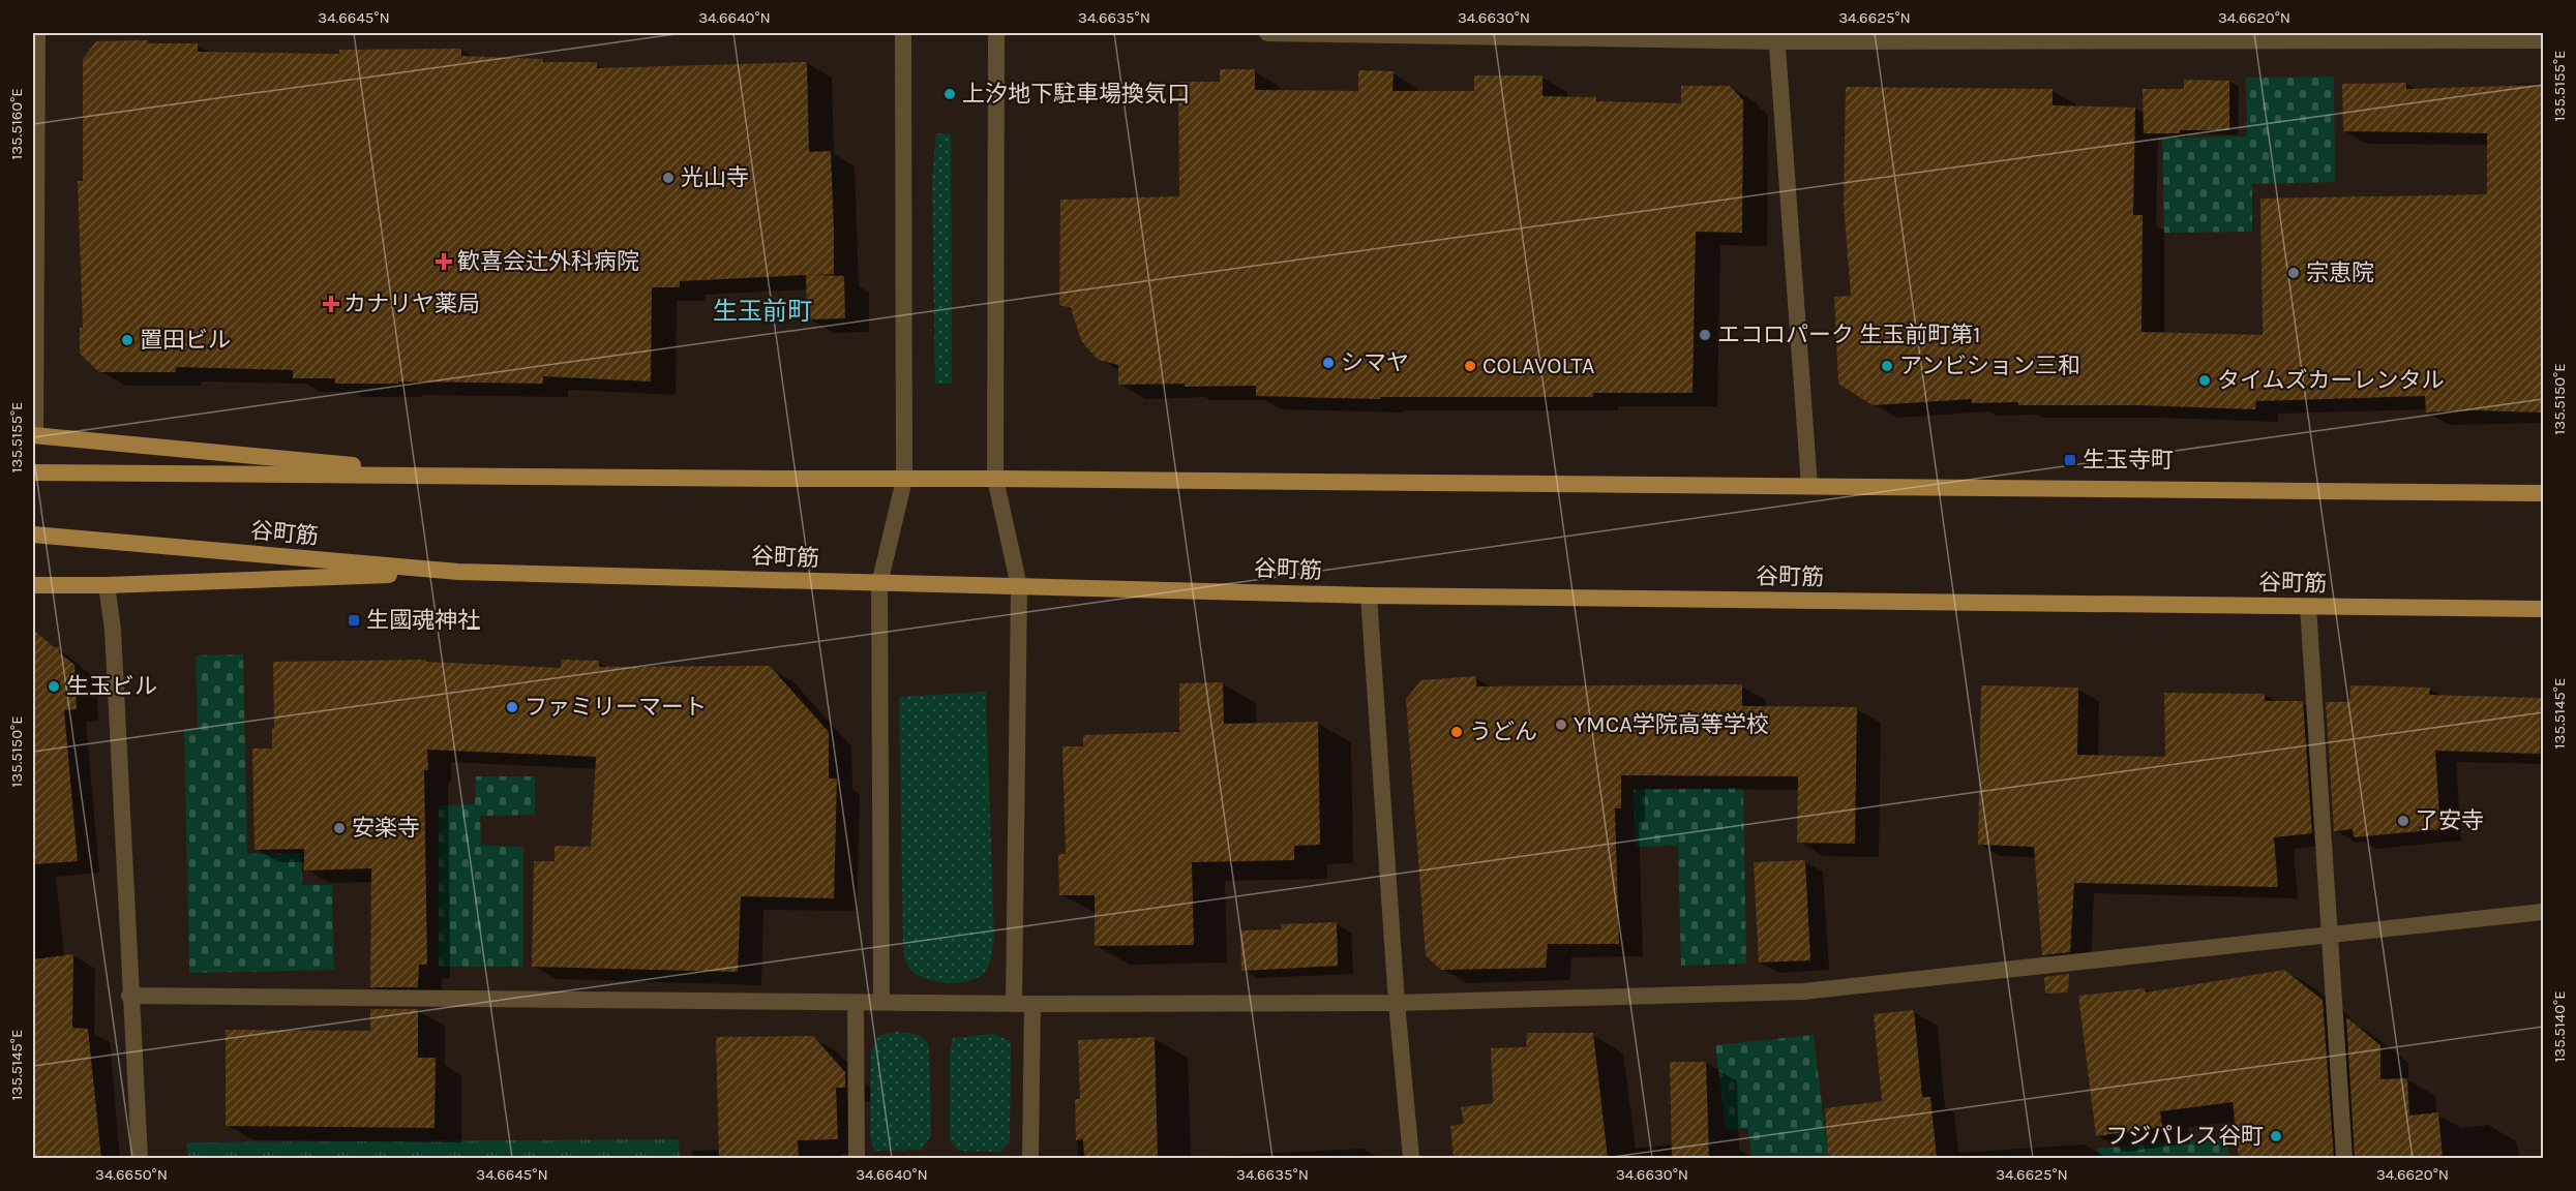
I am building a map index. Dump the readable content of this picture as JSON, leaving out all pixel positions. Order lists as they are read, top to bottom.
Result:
{
  "streets": {
    "main road": ["谷町筋"]
  },
  "districts": ["生玉前町"],
  "places": {
    "other": [
      "上汐地下駐車場換気口",
      "光山寺",
      "宗恵院",
      "エコロパーク 生玉前町第1",
      "置田ビル",
      "シマヤ",
      "COLAVOLTA",
      "アンビション三和",
      "タイムズカーレンタル",
      "生玉ビル",
      "ファミリーマート",
      "YMCA学院高等学校",
      "うどん",
      "了安寺",
      "安楽寺",
      "フジパレス谷町"
    ],
    "health": ["歓喜会辻外科病院", "カナリヤ薬局"],
    "transit": ["生玉寺町", "生國魂神社"]
  },
  "coordinates": [
    "34.6645°N",
    "34.6640°N",
    "34.6635°N",
    "34.6630°N",
    "34.6625°N",
    "34.6620°N",
    "135.5155°E",
    "135.5160°E",
    "135.5150°E",
    "135.5145°E",
    "135.5140°E",
    "34.6650°N"
  ]
}
